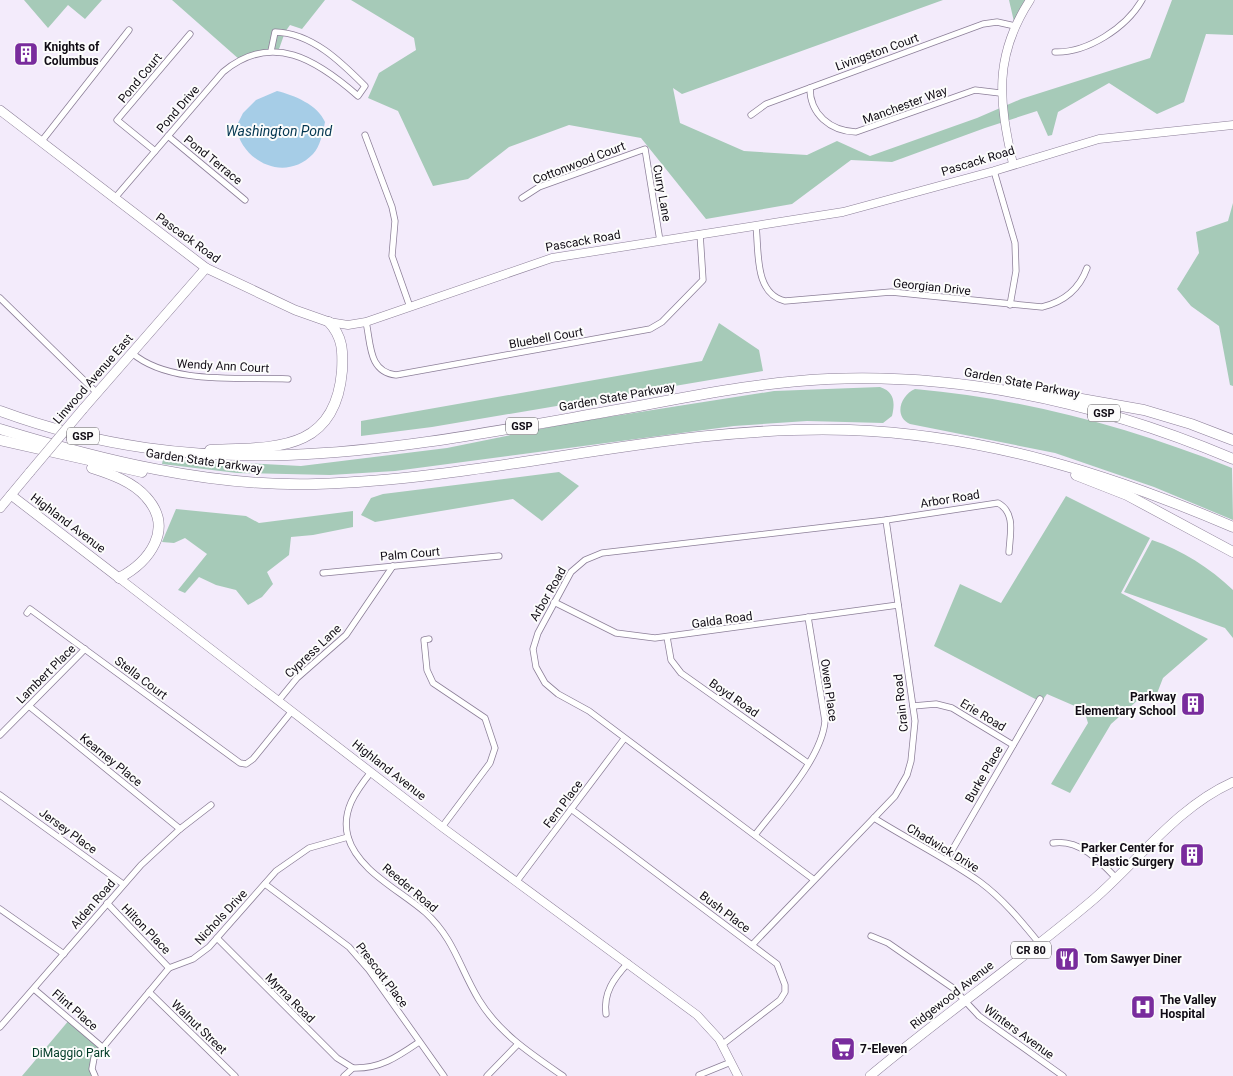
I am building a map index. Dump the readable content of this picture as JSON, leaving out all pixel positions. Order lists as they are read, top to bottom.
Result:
{
  "streets": {
    "highway": ["Garden State Parkway", "GSP"],
    "main road": [
      "Pascack Road",
      "Linwood Avenue East",
      "Highland Avenue",
      "CR 80",
      "Ridgewood Avenue"
    ],
    "street": [
      "Livingston Court",
      "Pond Court",
      "Manchester Way",
      "Pond Drive",
      "Pond Terrace",
      "Cottonwood Court",
      "Curry Lane",
      "Georgian Drive",
      "Bluebell Court",
      "Wendy Ann Court",
      "Arbor Road",
      "Palm Court",
      "Galda Road",
      "Cypress Lane",
      "Lambert Place",
      "Stella Court",
      "Owen Place",
      "Boyd Road",
      "Crain Road",
      "Erie Road",
      "Kearney Place",
      "Burke Place",
      "Fern Place",
      "Jersey Place",
      "Chadwick Drive",
      "Reeder Road",
      "Alden Road",
      "Bush Place",
      "Nichols Drive",
      "Hilton Place",
      "Prescott Place",
      "Myrna Road",
      "Flint Place",
      "Walnut Street",
      "Winters Avenue"
    ]
  },
  "crossings": [
    ["Livingston Court", "Manchester Way"],
    ["Pond Court", "Pond Drive"],
    ["Pond Drive", "Pond Terrace"],
    ["Pond Drive", "Pascack Road"],
    ["Pascack Road", "Curry Lane"],
    ["Pascack Road", "Georgian Drive"],
    ["Pascack Road", "Bluebell Court"],
    ["Pascack Road", "Linwood Avenue East"],
    ["Cottonwood Court", "Curry Lane"],
    ["Wendy Ann Court", "Linwood Avenue East"],
    ["Linwood Avenue East", "Highland Avenue"],
    ["Arbor Road", "Galda Road"],
    ["Arbor Road", "Owen Place"],
    ["Arbor Road", "Crain Road"],
    ["Arbor Road", "Fern Place"],
    ["Highland Avenue", "Cypress Lane"],
    ["Highland Avenue", "Stella Court"],
    ["Highland Avenue", "Fern Place"],
    ["Highland Avenue", "Reeder Road"],
    ["Highland Avenue", "Bush Place"],
    ["Palm Court", "Cypress Lane"],
    ["Galda Road", "Owen Place"],
    ["Galda Road", "Boyd Road"],
    ["Galda Road", "Crain Road"],
    ["Lambert Place", "Stella Court"],
    ["Lambert Place", "Kearney Place"],
    ["Owen Place", "Boyd Road"],
    ["Crain Road", "Erie Road"],
    ["Crain Road", "Chadwick Drive"],
    ["Crain Road", "Bush Place"],
    ["Erie Road", "Burke Place"],
    ["Kearney Place", "Alden Road"],
    ["Burke Place", "Chadwick Drive"],
    ["Fern Place", "Bush Place"],
    ["Jersey Place", "Alden Road"],
    ["Chadwick Drive", "Ridgewood Avenue"],
    ["Reeder Road", "Nichols Drive"],
    ["Alden Road", "Hilton Place"],
    ["Alden Road", "Flint Place"],
    ["Nichols Drive", "Hilton Place"],
    ["Nichols Drive", "Prescott Place"],
    ["Nichols Drive", "Myrna Road"],
    ["Nichols Drive", "Flint Place"],
    ["Nichols Drive", "Walnut Street"],
    ["Ridgewood Avenue", "Winters Avenue"]
  ],
  "water": ["Washington Pond"],
  "parks": ["DiMaggio Park"],
  "places": {
    "building": ["Knights of Columbus", "Parkway Elementary School", "Parker Center for Plastic Surgery"],
    "restaurant": ["Tom Sawyer Diner"],
    "hospital": ["The Valley Hospital"],
    "supermarket": ["7-Eleven"]
  }
}
